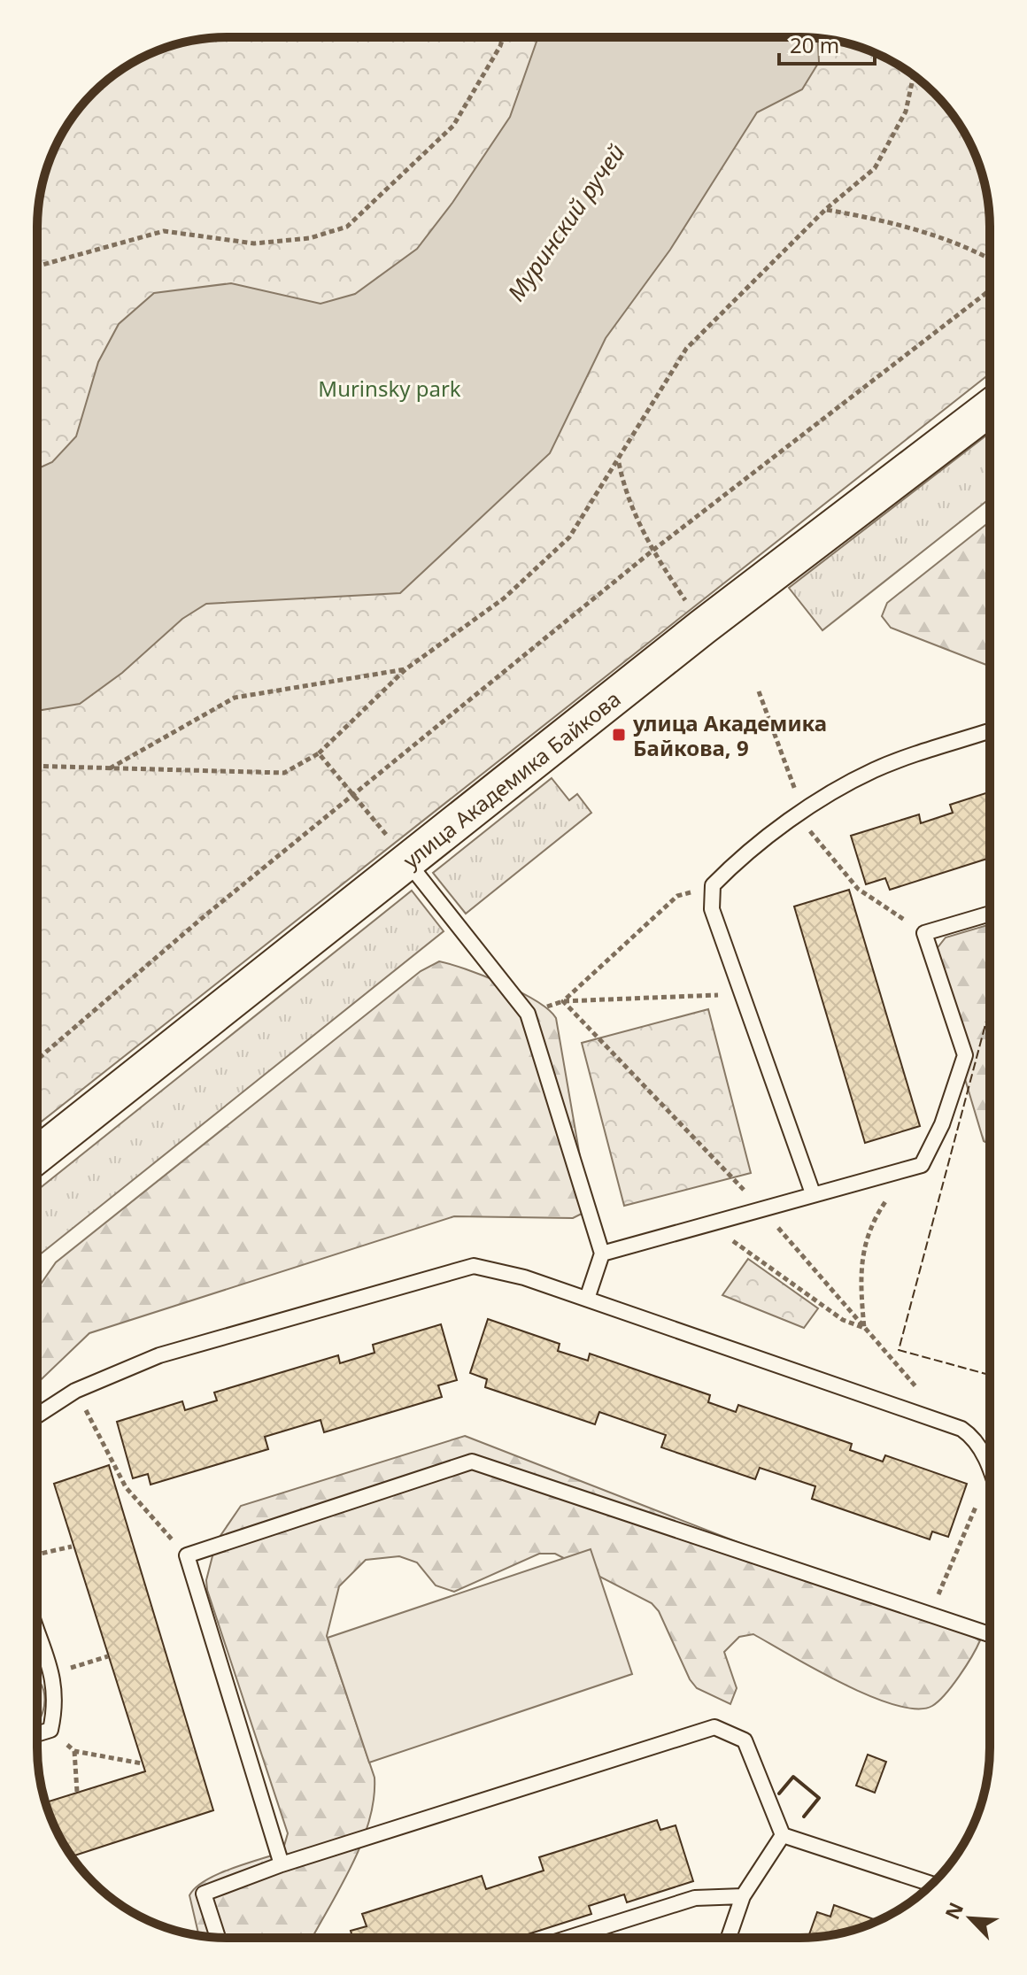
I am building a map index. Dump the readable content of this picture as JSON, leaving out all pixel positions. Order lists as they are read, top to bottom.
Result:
{
  "streets": {
    "street": ["улица Академика Байкова"]
  },
  "water": ["Муринский ручей"],
  "parks": ["Murinsky park"],
  "places": {
    "transit": ["улица Академика Байкова, 9"]
  },
  "scale_bar": "20 m",
  "north": "top left"
}
